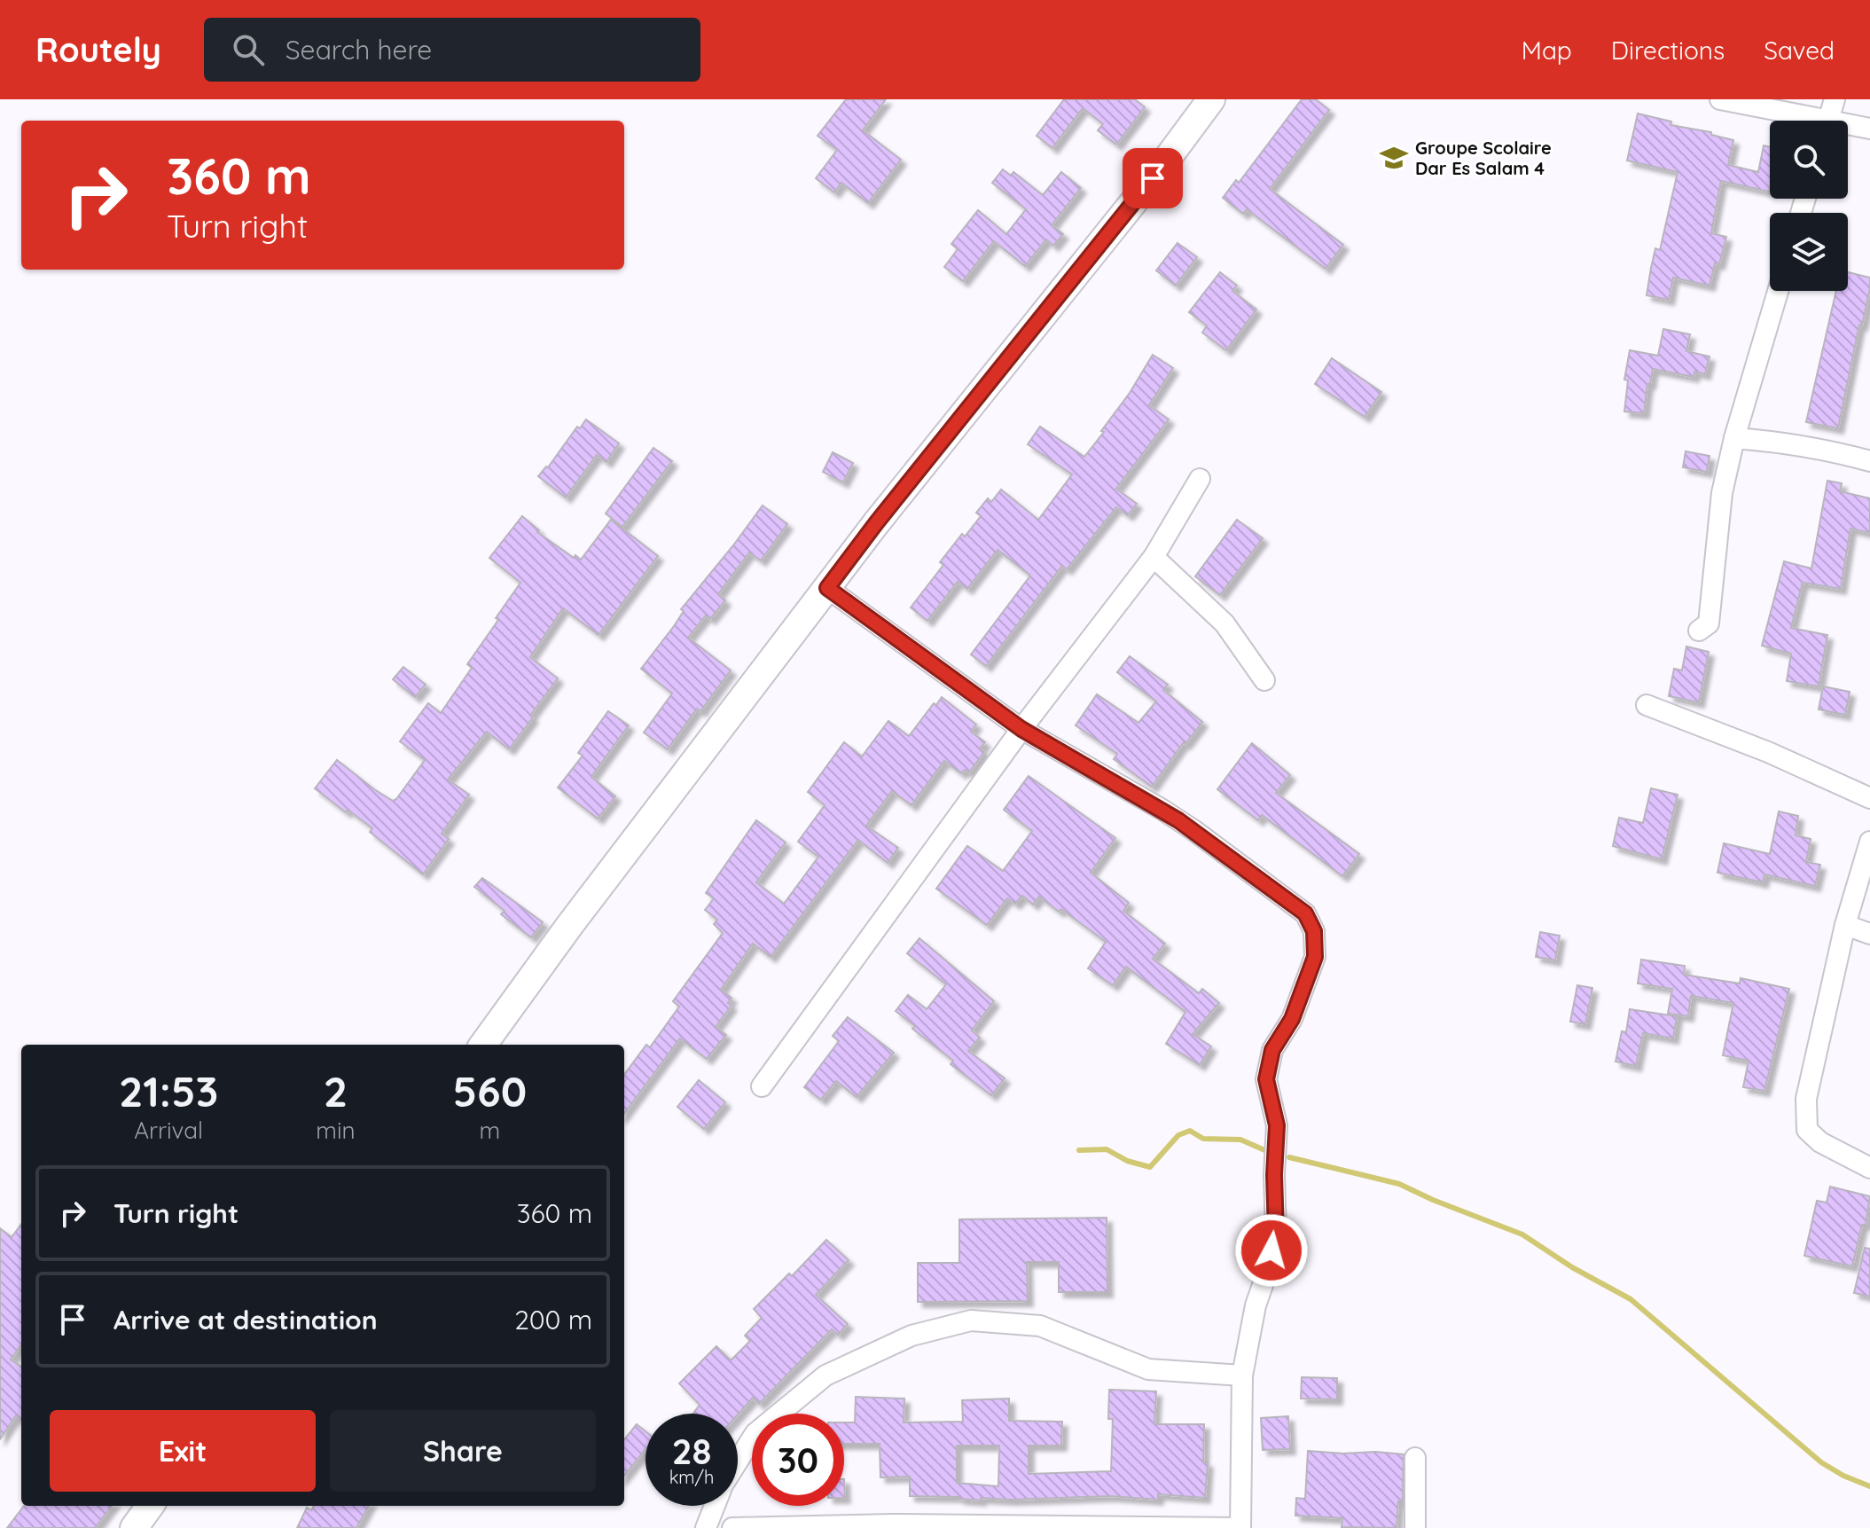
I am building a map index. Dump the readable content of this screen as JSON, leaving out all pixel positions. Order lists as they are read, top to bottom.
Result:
{
  "places": {
    "school or university": ["Groupe Scolaire Dar Es Salam 4"]
  },
  "page": {
    "header": "Routely",
    "search": "Search here",
    "nav": ["Map", "Directions", "Saved"],
    "turn": ["360 m", "Turn right"],
    "eta": [
      "21:53",
      "Arrival",
      "2",
      "min",
      "560",
      "m"
    ],
    "list": [
      {
        "name": "Turn right",
        "value": "360 m"
      },
      {
        "name": "Arrive at destination",
        "value": "200 m"
      }
    ],
    "buttons": ["Exit", "Share"],
    "speed": "28 km/h",
    "limit": "30"
  }
}
